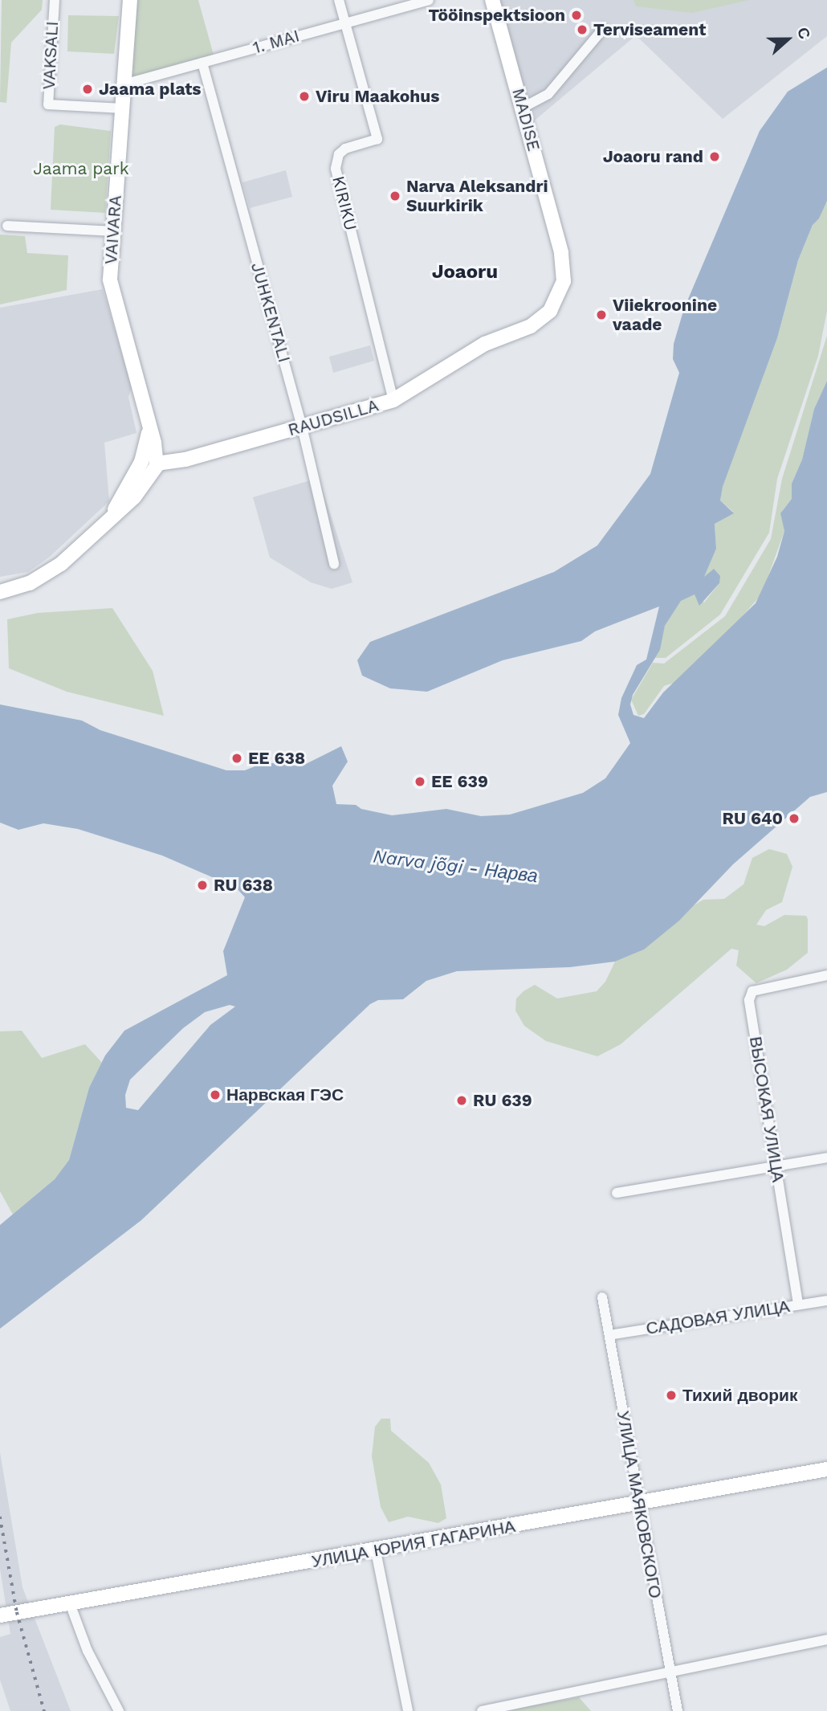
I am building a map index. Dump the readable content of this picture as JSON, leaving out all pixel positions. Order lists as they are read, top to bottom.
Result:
{
  "streets": {
    "street": [
      "1. MAI",
      "VAKSALI",
      "MADISE",
      "KIRIKU",
      "VAIVARA",
      "JUHKENTALI",
      "RAUDSILLA",
      "ВЫСОКАЯ УЛИЦА",
      "САДОВАЯ УЛИЦА",
      "УЛИЦА МАЯКОВСКОГО",
      "УЛИЦА ЮРИЯ ГАГАРИНА"
    ]
  },
  "crossings": [
    ["1. MAI", "KIRIKU"],
    ["1. MAI", "VAIVARA"],
    ["1. MAI", "JUHKENTALI"],
    ["VAKSALI", "VAIVARA"],
    ["MADISE", "RAUDSILLA"],
    ["KIRIKU", "RAUDSILLA"],
    ["VAIVARA", "RAUDSILLA"],
    ["JUHKENTALI", "RAUDSILLA"],
    ["ВЫСОКАЯ УЛИЦА", "САДОВАЯ УЛИЦА"],
    ["САДОВАЯ УЛИЦА", "УЛИЦА МАЯКОВСКОГО"],
    ["УЛИЦА МАЯКОВСКОГО", "УЛИЦА ЮРИЯ ГАГАРИНА"]
  ],
  "districts": ["Joaoru"],
  "water": ["Narva jõgi - Нарва"],
  "parks": ["Jaama park"],
  "places": [
    "Tööinspektsioon",
    "Terviseament",
    "Jaama plats",
    "Viru Maakohus",
    "Joaoru rand",
    "Narva Aleksandri Suurkirik",
    "Viiekroonine vaade",
    "EE 638",
    "EE 639",
    "RU 640",
    "RU 638",
    "Нарвская ГЭС",
    "RU 639",
    "Тихий дворик"
  ],
  "north": "right"
}
